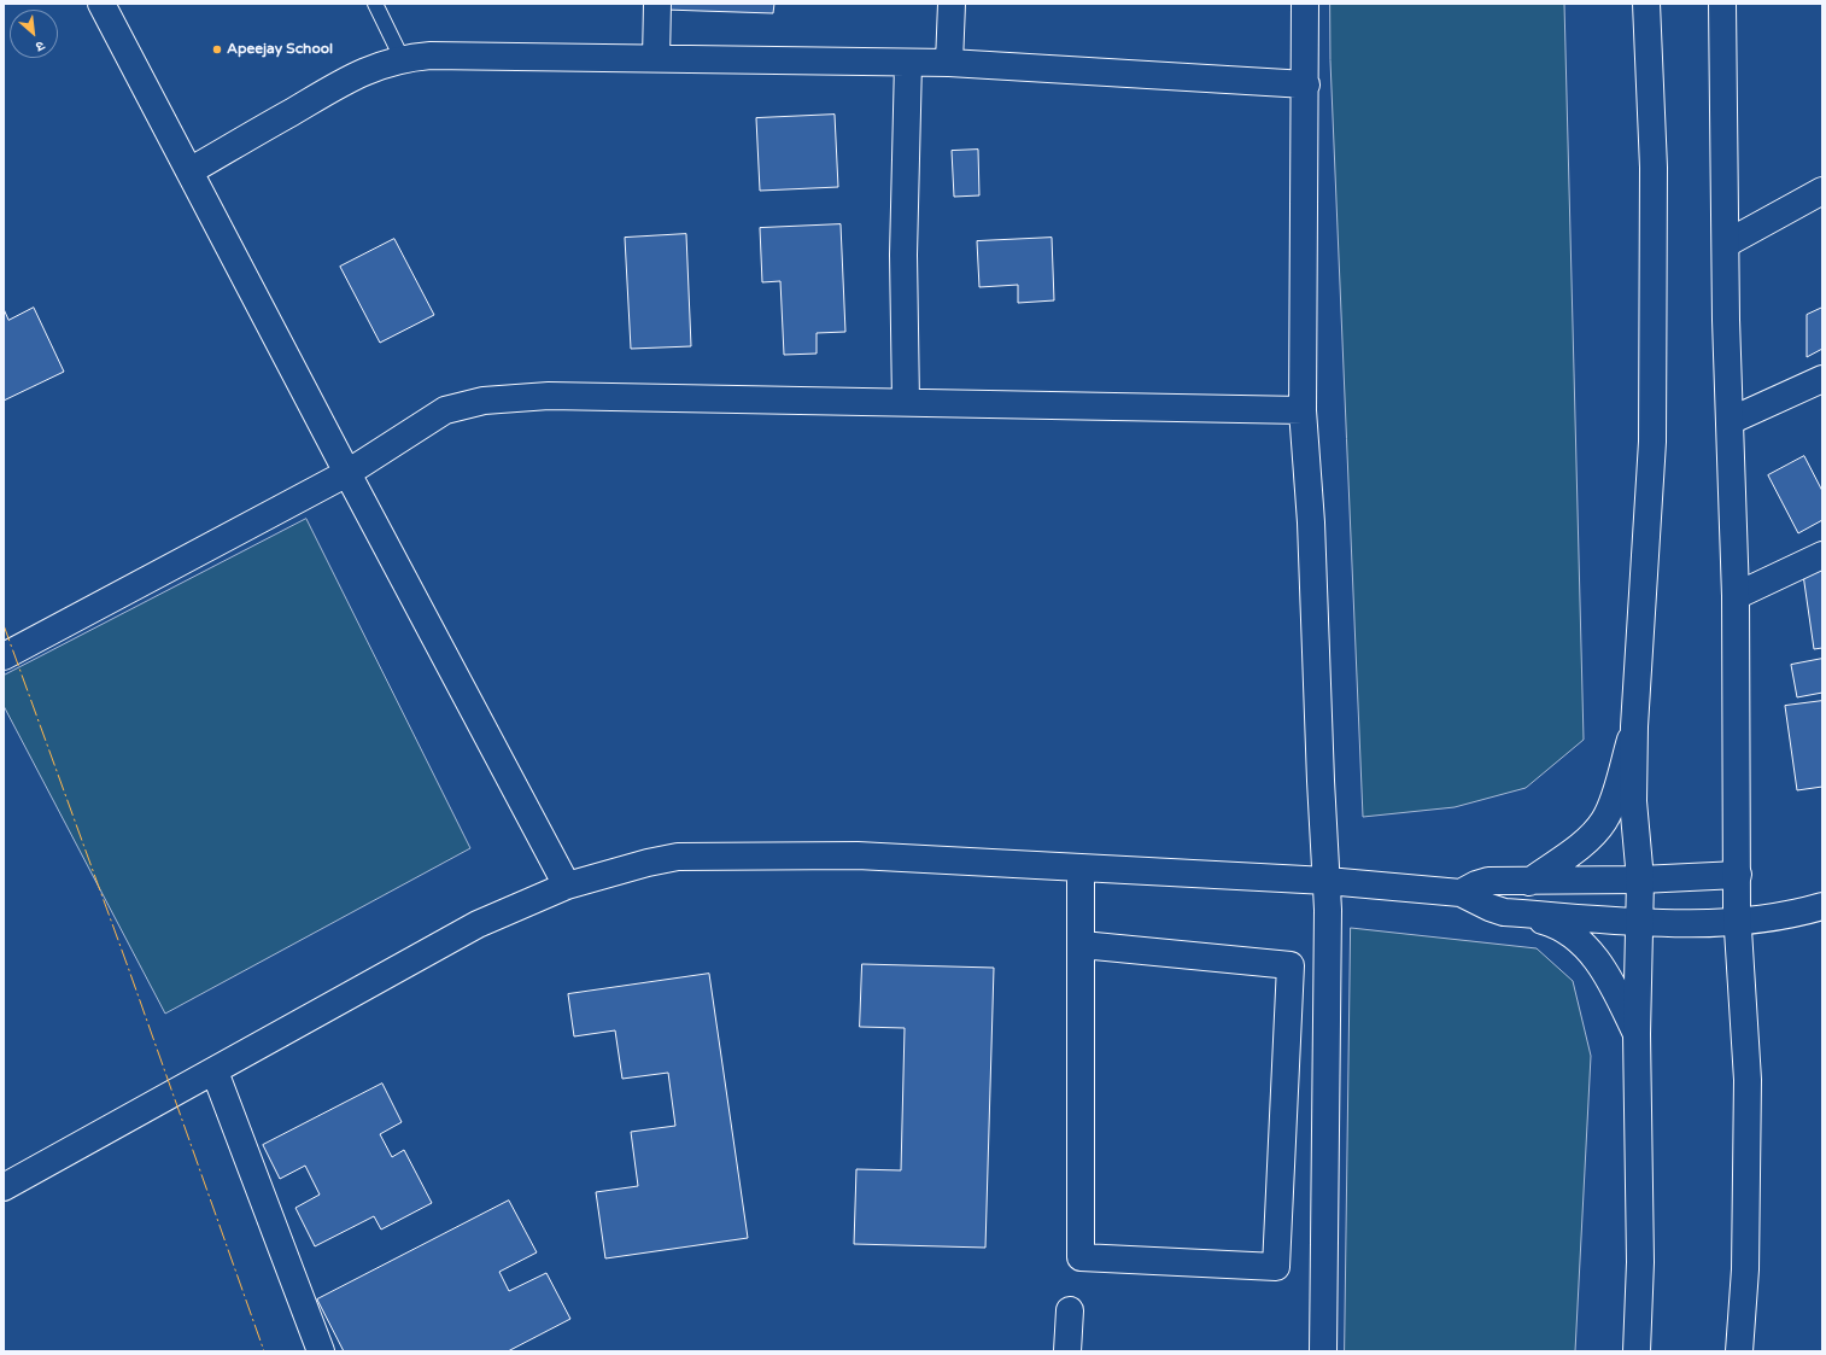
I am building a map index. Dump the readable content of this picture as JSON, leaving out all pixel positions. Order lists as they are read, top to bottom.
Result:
{
  "places": ["Apeejay School"],
  "north": "bottom right"
}
